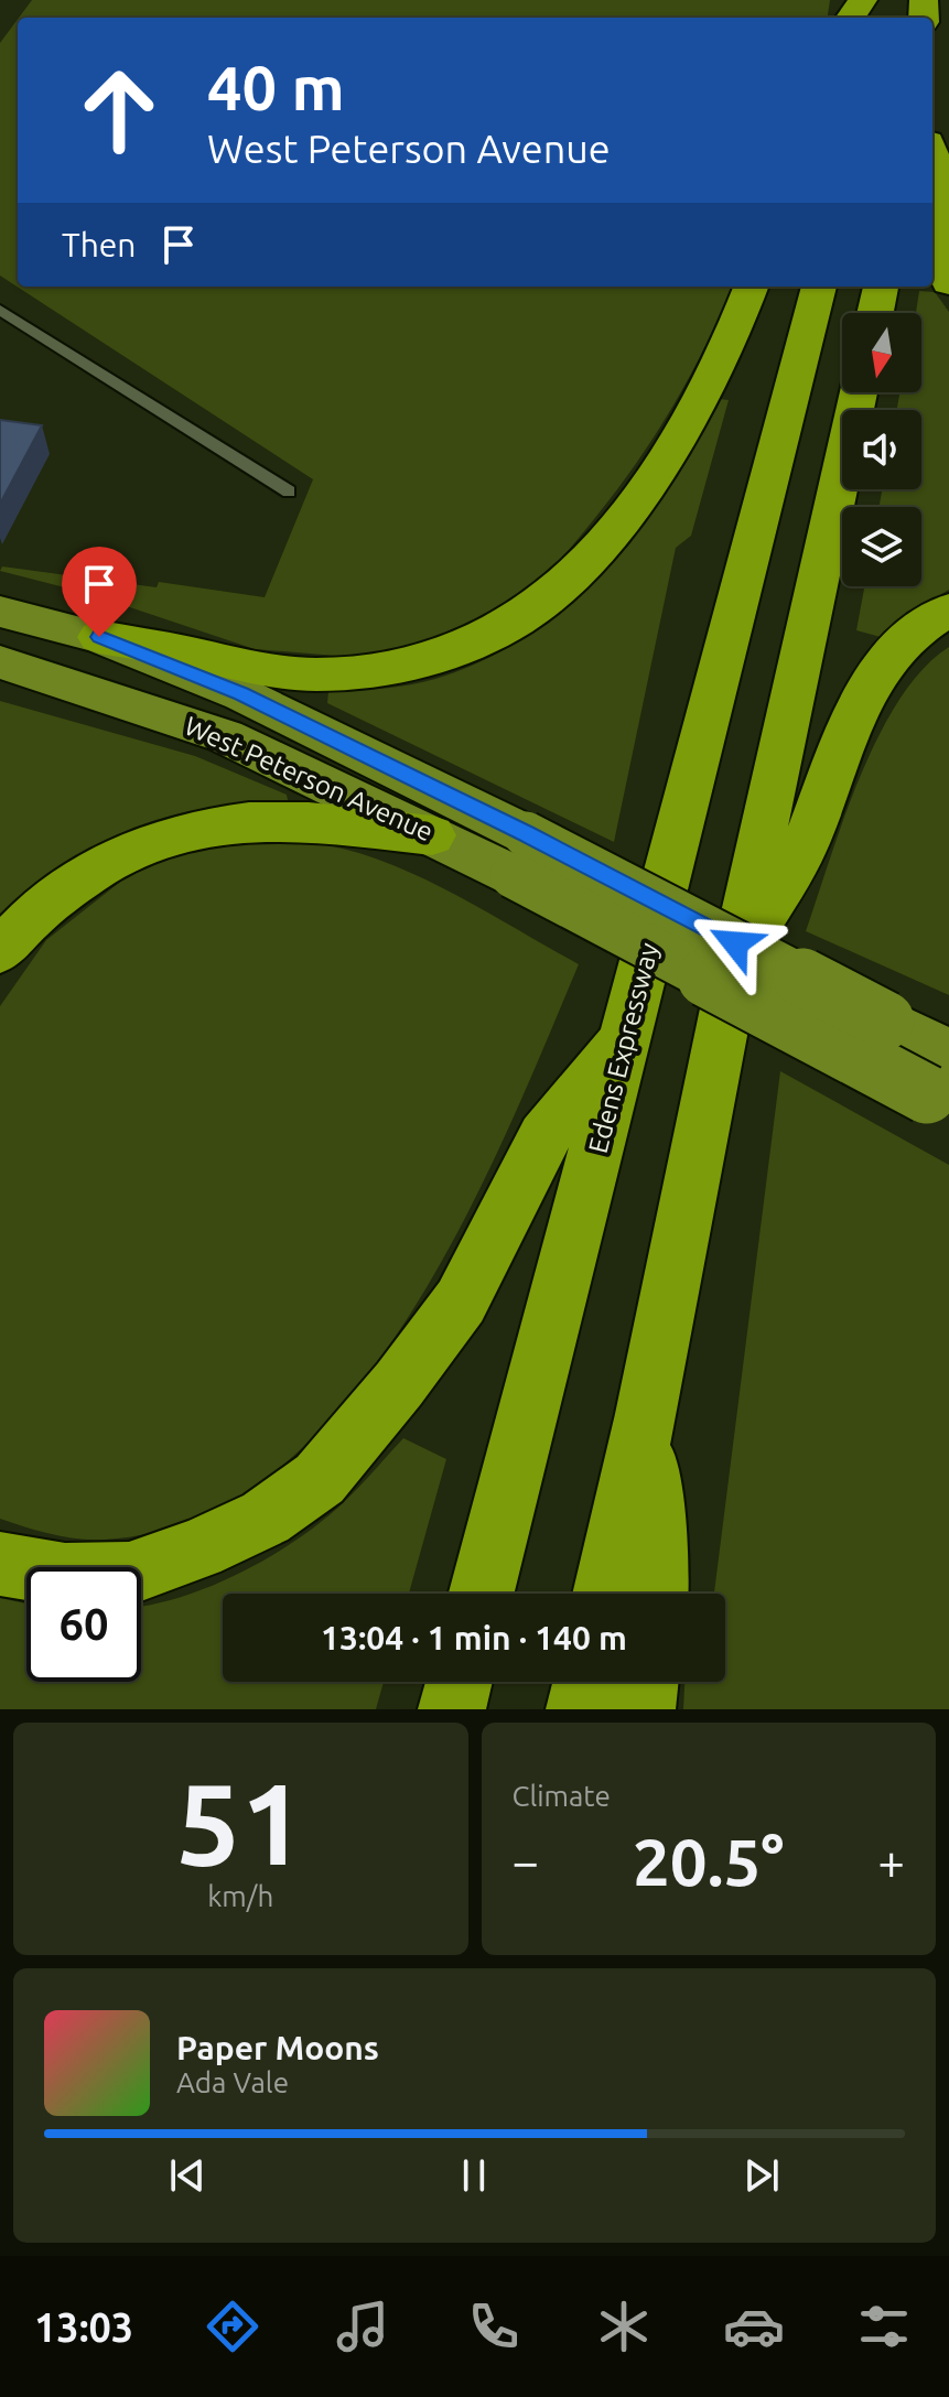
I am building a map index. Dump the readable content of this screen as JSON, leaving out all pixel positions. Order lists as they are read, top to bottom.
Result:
{
  "streets": {
    "highway": ["Edens Expressway"],
    "main road": ["West Peterson Avenue"]
  },
  "north": "bottom",
  "page": {
    "turn": ["40 m", "West Peterson Avenue"],
    "then": "Then",
    "limit": "60",
    "trip": "13:04 · 1 min · 140 m",
    "tile": [
      ["51", "km/h"],
      "Climate"
    ],
    "heat": ["−", "20.5°", "+"],
    "song": ["Paper Moons", "Ada Vale"],
    "tabs": "13:03"
  }
}
